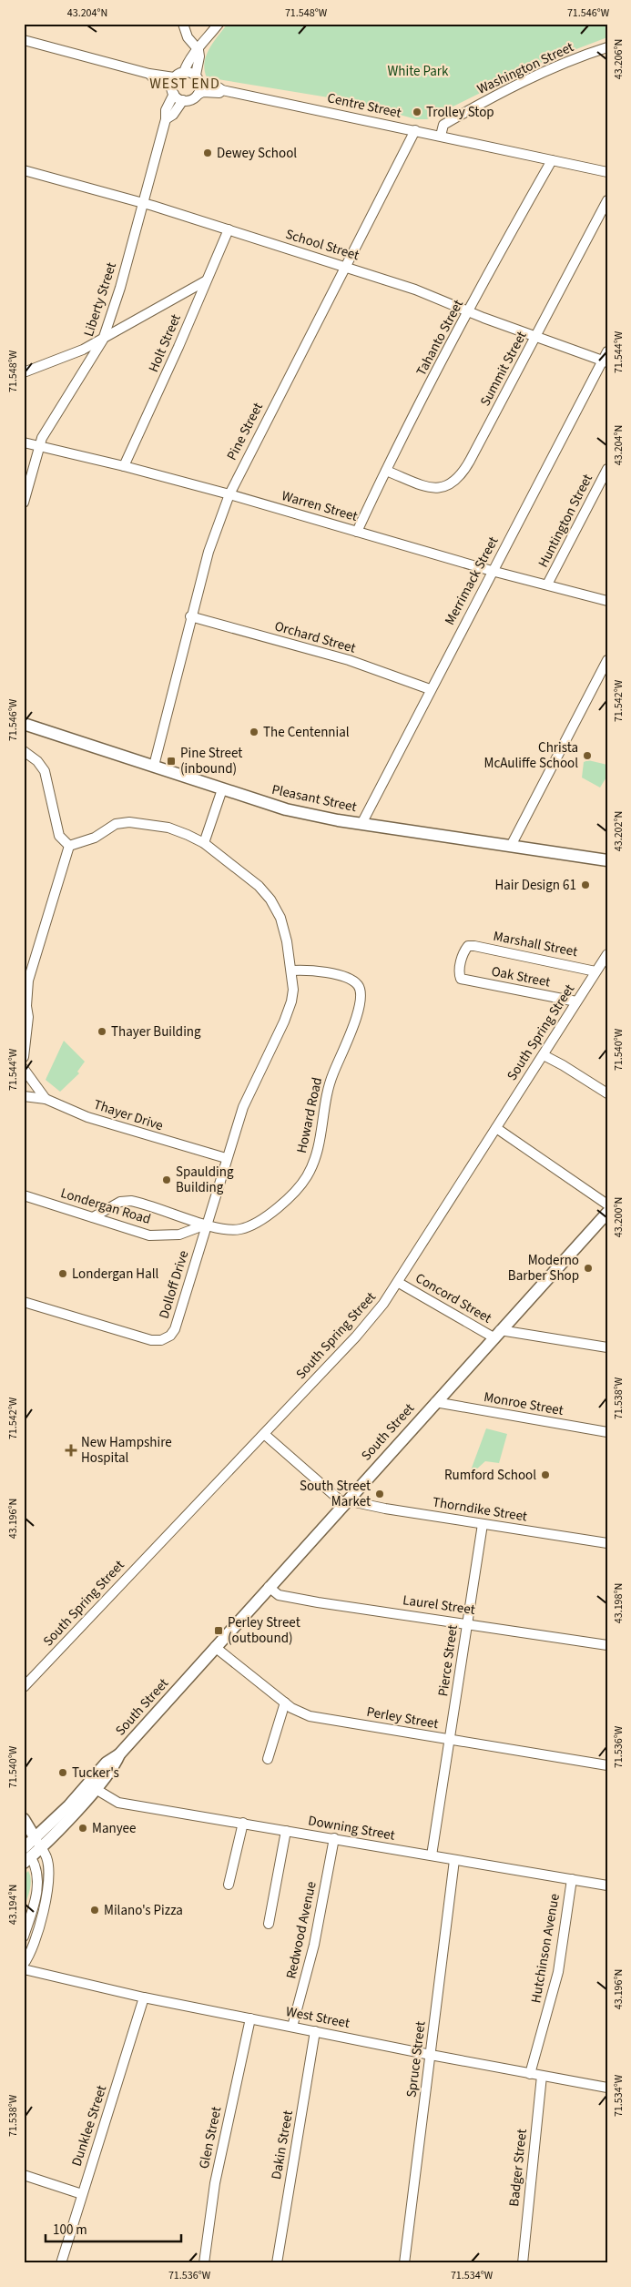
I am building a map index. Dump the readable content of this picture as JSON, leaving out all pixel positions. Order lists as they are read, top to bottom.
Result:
{
  "streets": {
    "main road": ["Pleasant Street", "South Street"],
    "street": [
      "Washington Street",
      "Centre Street",
      "School Street",
      "Liberty Street",
      "Tahanto Street",
      "Holt Street",
      "Summit Street",
      "Pine Street",
      "Warren Street",
      "Huntington Street",
      "Merrimack Street",
      "Orchard Street",
      "Marshall Street",
      "Oak Street",
      "South Spring Street",
      "Thayer Drive",
      "Howard Road",
      "Londergan Road",
      "Dolloff Drive",
      "Concord Street",
      "Monroe Street",
      "Thorndike Street",
      "Laurel Street",
      "Pierce Street",
      "Perley Street",
      "Downing Street",
      "Redwood Avenue",
      "Hutchinson Avenue",
      "West Street",
      "Spruce Street",
      "Dunklee Street",
      "Glen Street",
      "Dakin Street",
      "Badger Street"
    ]
  },
  "crossings": [
    ["Washington Street", "Centre Street"],
    ["Centre Street", "Liberty Street"],
    ["Centre Street", "Tahanto Street"],
    ["Centre Street", "Pine Street"],
    ["School Street", "Liberty Street"],
    ["School Street", "Tahanto Street"],
    ["School Street", "Holt Street"],
    ["School Street", "Summit Street"],
    ["School Street", "Pine Street"],
    ["School Street", "Merrimack Street"],
    ["Liberty Street", "Warren Street"],
    ["Tahanto Street", "Summit Street"],
    ["Tahanto Street", "Warren Street"],
    ["Holt Street", "Warren Street"],
    ["Pine Street", "Warren Street"],
    ["Pine Street", "Orchard Street"],
    ["Pine Street", "Pleasant Street"],
    ["Warren Street", "Huntington Street"],
    ["Warren Street", "Merrimack Street"],
    ["Merrimack Street", "Orchard Street"],
    ["Merrimack Street", "Pleasant Street"],
    ["Marshall Street", "Oak Street"],
    ["Marshall Street", "South Spring Street"],
    ["Oak Street", "South Spring Street"],
    ["South Spring Street", "Concord Street"],
    ["South Spring Street", "Thorndike Street"],
    ["Thayer Drive", "Dolloff Drive"],
    ["Howard Road", "Londergan Road"],
    ["Howard Road", "Dolloff Drive"],
    ["Londergan Road", "Dolloff Drive"],
    ["Concord Street", "South Street"],
    ["Monroe Street", "South Street"],
    ["South Street", "Thorndike Street"],
    ["South Street", "Laurel Street"],
    ["South Street", "Perley Street"],
    ["South Street", "Downing Street"],
    ["Thorndike Street", "Pierce Street"],
    ["Laurel Street", "Pierce Street"],
    ["Pierce Street", "Perley Street"],
    ["Pierce Street", "Downing Street"],
    ["Downing Street", "Redwood Avenue"],
    ["Downing Street", "Hutchinson Avenue"],
    ["Downing Street", "Spruce Street"],
    ["Redwood Avenue", "West Street"],
    ["Hutchinson Avenue", "West Street"],
    ["West Street", "Spruce Street"],
    ["West Street", "Dunklee Street"],
    ["West Street", "Glen Street"],
    ["West Street", "Dakin Street"],
    ["West Street", "Badger Street"]
  ],
  "districts": ["WEST END"],
  "parks": ["White Park"],
  "places": {
    "other": [
      "Trolley Stop",
      "Dewey School",
      "The Centennial",
      "Christa McAuliffe School",
      "Hair Design 61",
      "Thayer Building",
      "Spaulding Building",
      "Moderno Barber Shop",
      "Londergan Hall",
      "Rumford School",
      "South Street Market",
      "Tucker's",
      "Manyee",
      "Milano's Pizza"
    ],
    "transit": ["Pine Street (inbound)", "Perley Street (outbound)"],
    "health": ["New Hampshire Hospital"]
  },
  "scale_bar": "100 m",
  "coordinates": [
    "43.204°N",
    "71.548°W",
    "71.546°W",
    "43.206°N",
    "71.544°W",
    "71.542°W",
    "43.202°N",
    "71.540°W",
    "43.200°N",
    "71.538°W",
    "43.196°N",
    "43.198°N",
    "71.536°W",
    "43.194°N",
    "71.534°W"
  ]
}
